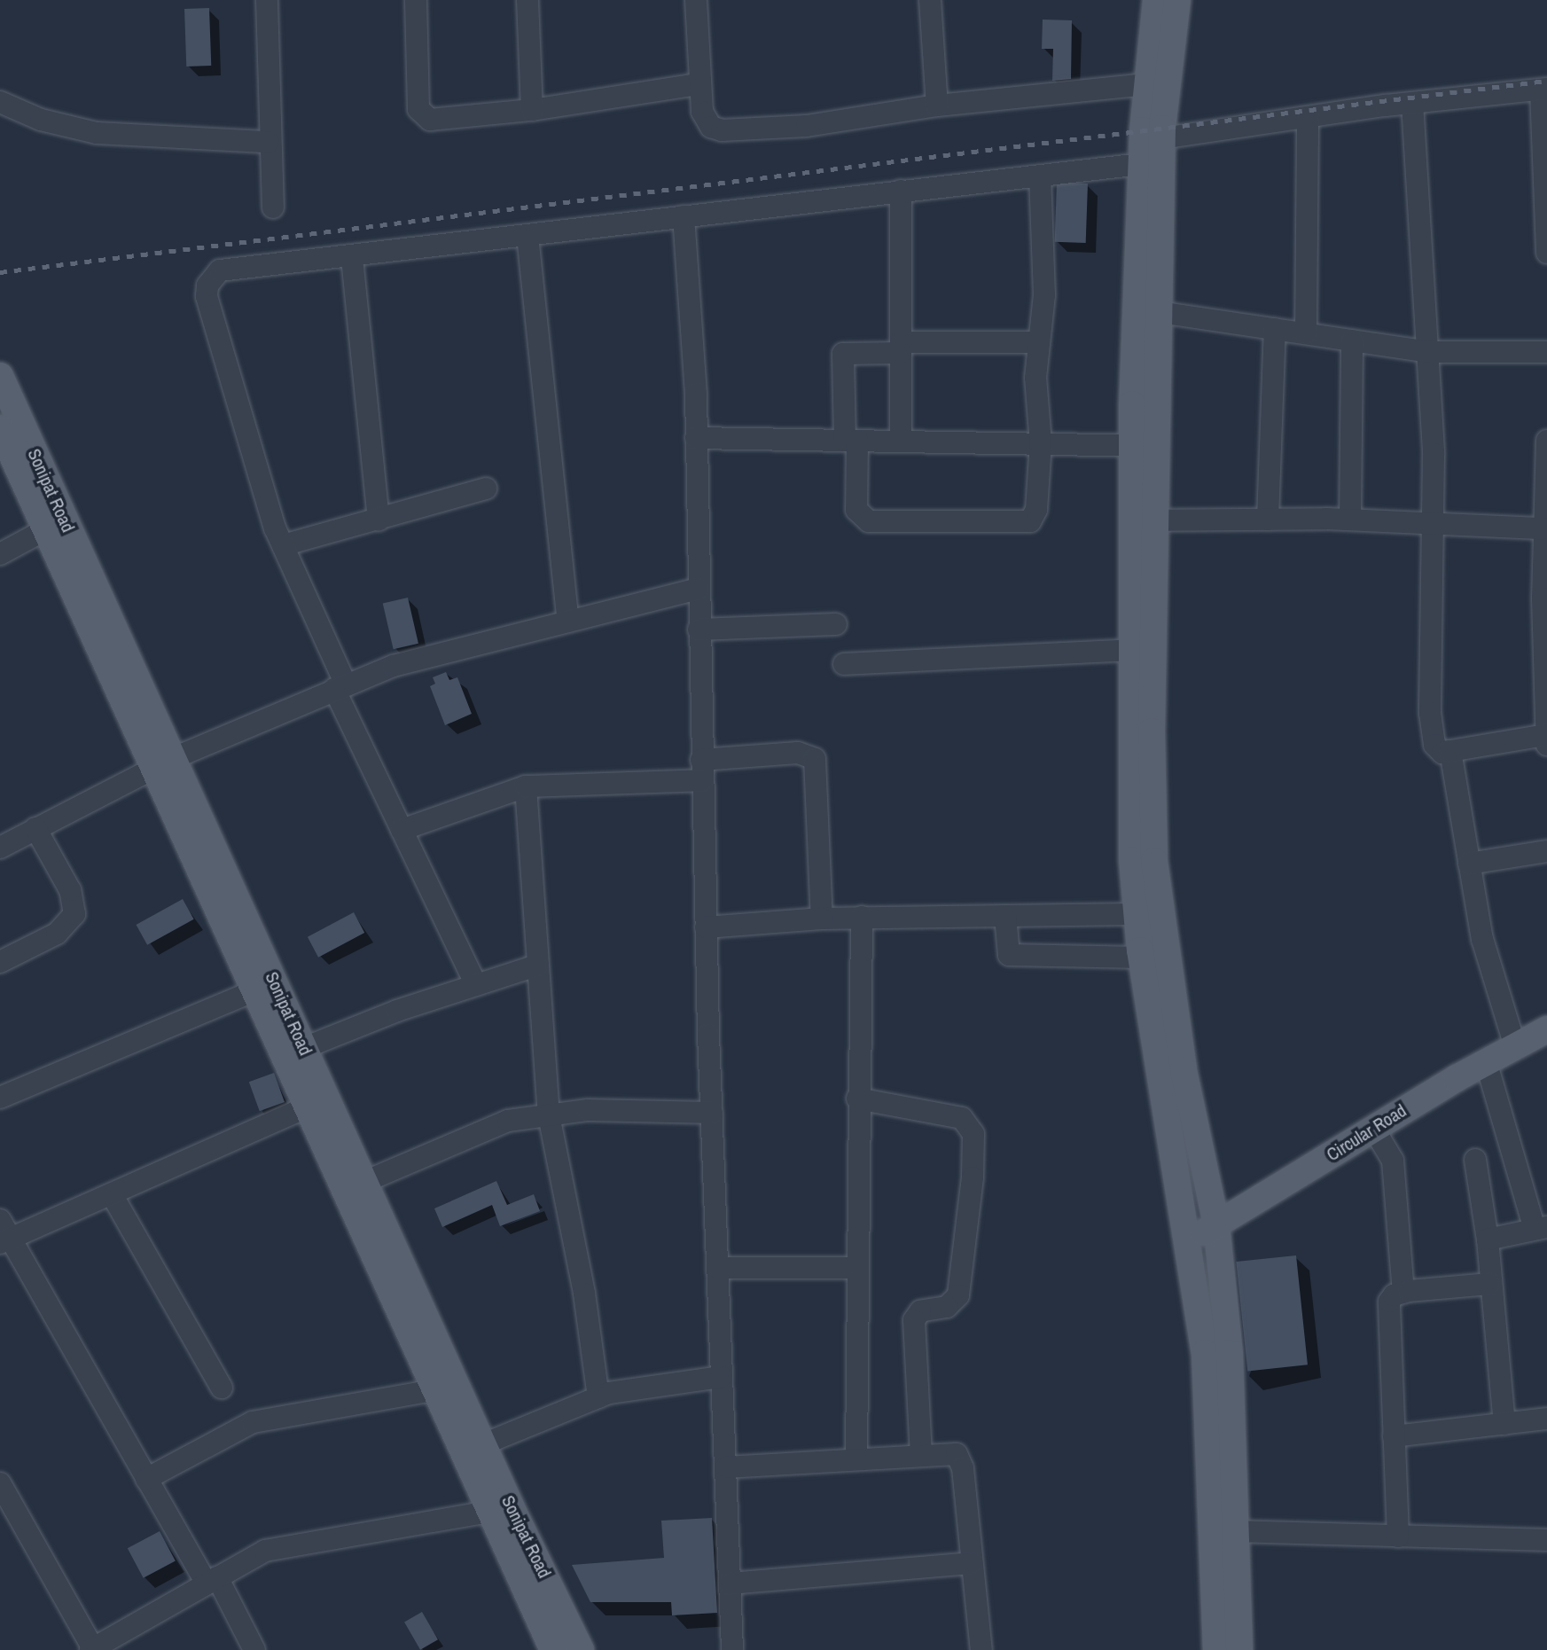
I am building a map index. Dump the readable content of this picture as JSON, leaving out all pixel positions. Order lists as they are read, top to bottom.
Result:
{
  "streets": {
    "main road": ["Sonipat Road", "Circular Road"]
  }
}
